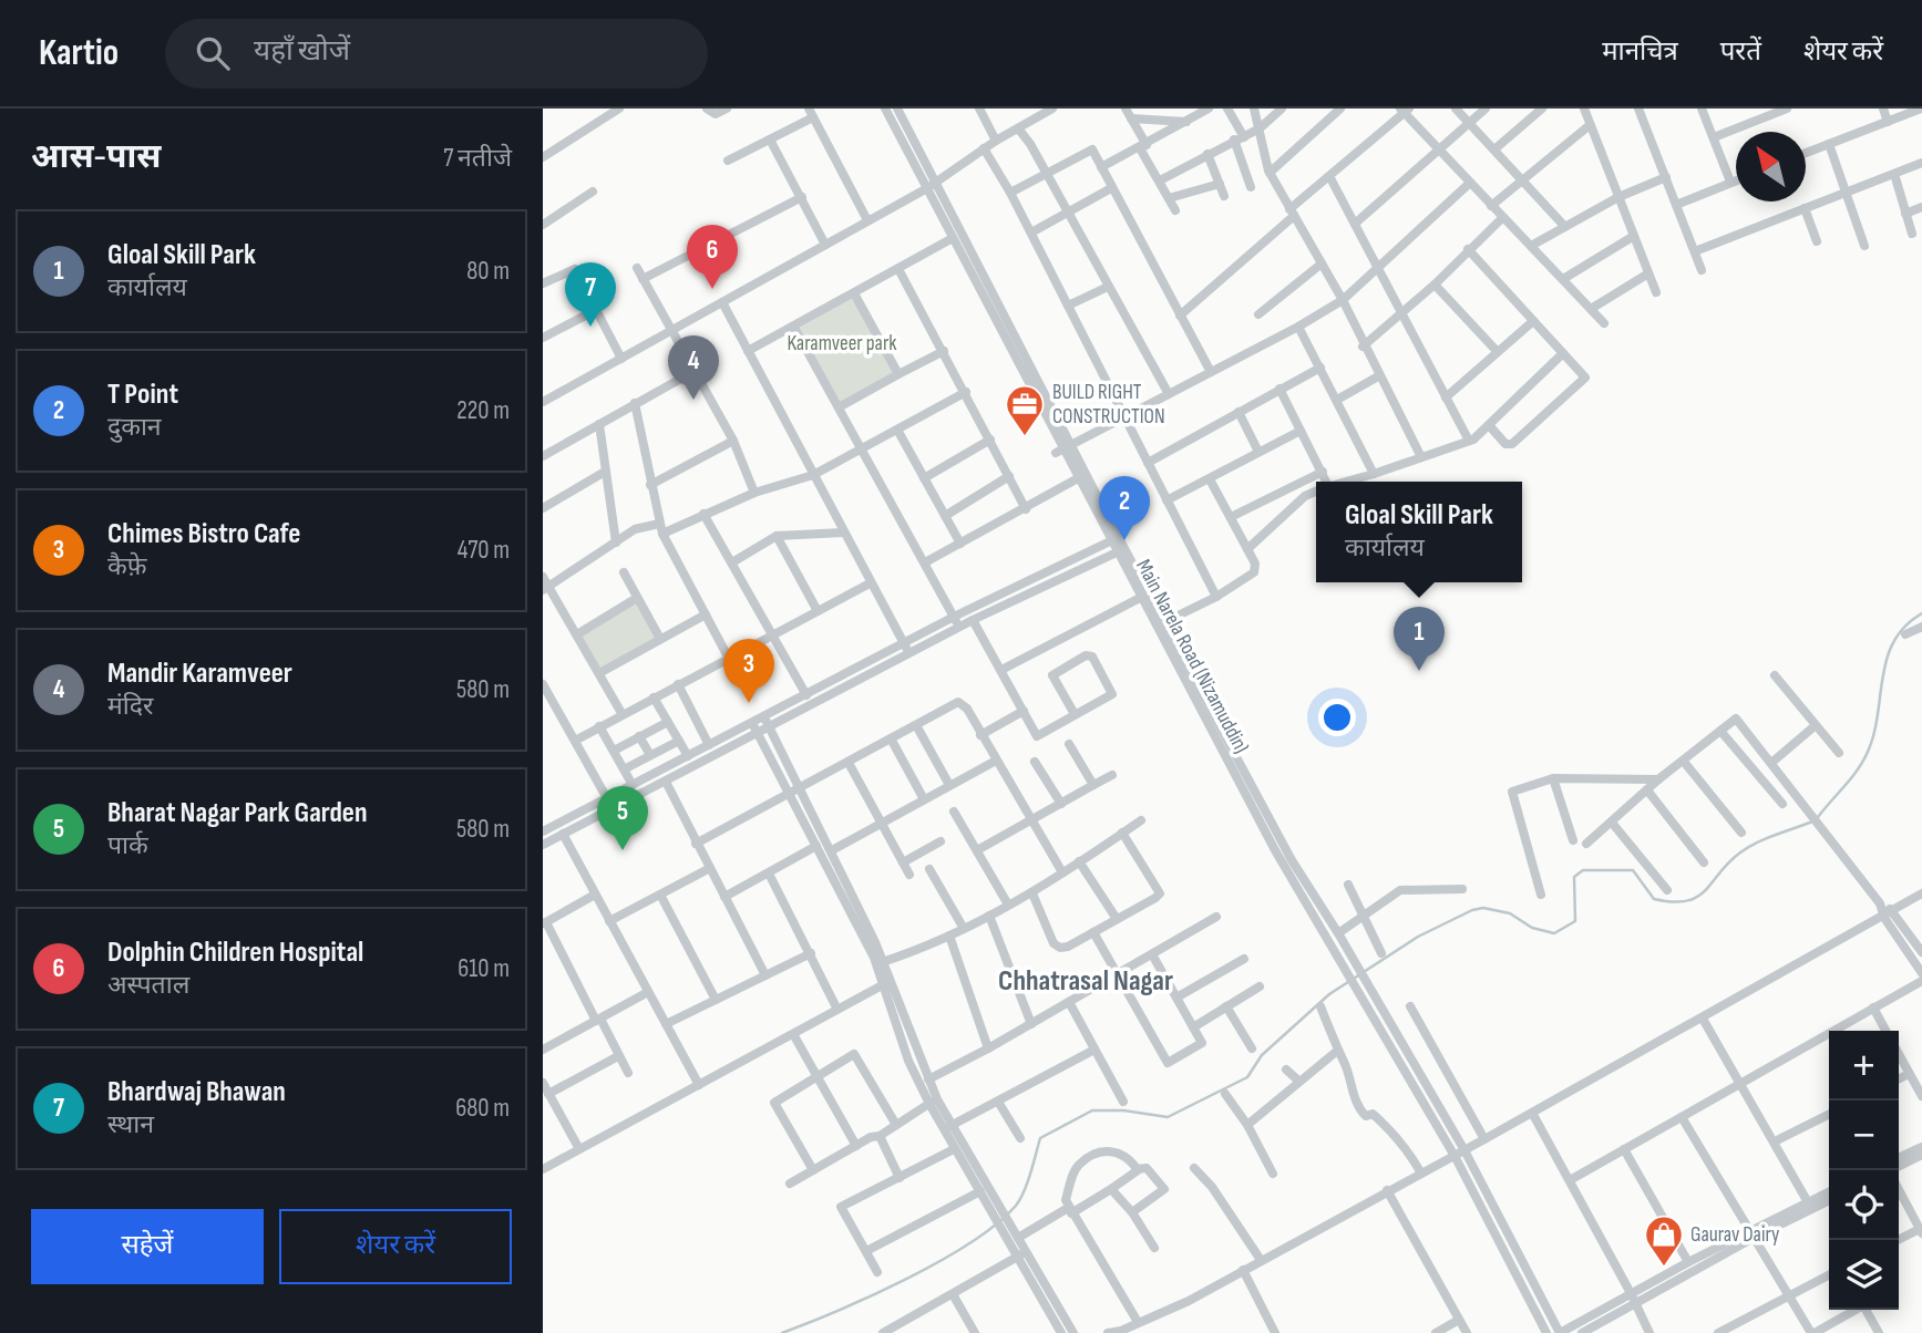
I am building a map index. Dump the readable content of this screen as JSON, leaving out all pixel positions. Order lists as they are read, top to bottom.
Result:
{
  "streets": {
    "street": ["Main Narela Road (Nizamuddin)"]
  },
  "districts": ["Chhatrasal Nagar"],
  "parks": ["Karamveer park"],
  "places": {
    "office": ["BUILD RIGHT CONSTRUCTION"],
    "shop": ["Gaurav Dairy"]
  },
  "north": "top left",
  "page": {
    "header": "Kartio",
    "search": "यहाँ खोजें",
    "nav": ["मानचित्र", "परतें", "शेयर करें"],
    "heading": ["आस-पास", "7 नतीजे"],
    "list": [
      {
        "mark": "1",
        "name": "Gloal Skill Park",
        "note": "कार्यालय",
        "value": "80 m"
      },
      {
        "mark": "2",
        "name": "T Point",
        "note": "दुकान",
        "value": "220 m"
      },
      {
        "mark": "3",
        "name": "Chimes Bistro Cafe",
        "note": "कैफ़े",
        "value": "470 m"
      },
      {
        "mark": "4",
        "name": "Mandir Karamveer",
        "note": "मंदिर",
        "value": "580 m"
      },
      {
        "mark": "5",
        "name": "Bharat Nagar Park Garden",
        "note": "पार्क",
        "value": "580 m"
      },
      {
        "mark": "6",
        "name": "Dolphin Children Hospital",
        "note": "अस्पताल",
        "value": "610 m"
      },
      {
        "mark": "7",
        "name": "Bhardwaj Bhawan",
        "note": "स्थान",
        "value": "680 m"
      }
    ],
    "pins": [
      "6",
      "7",
      "4",
      "2",
      "1",
      "3",
      "5"
    ],
    "popup": ["Gloal Skill Park", "कार्यालय"],
    "map_buttons": ["+", "−"],
    "buttons": ["सहेजें", "शेयर करें"]
  }
}
